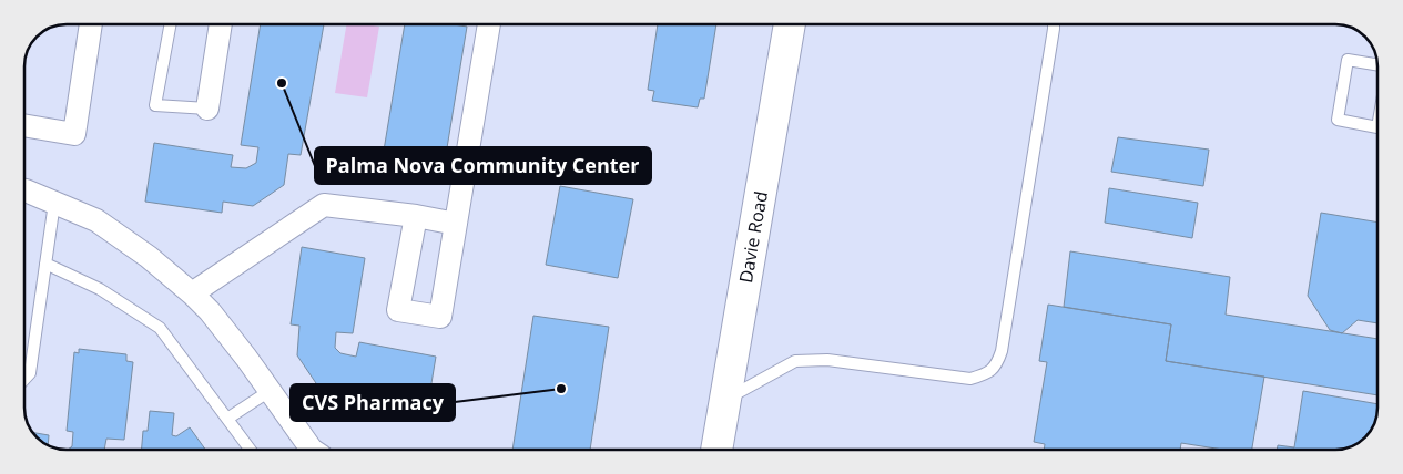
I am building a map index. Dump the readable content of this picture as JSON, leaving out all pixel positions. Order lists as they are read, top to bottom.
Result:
{
  "streets": {
    "main road": ["Davie Road"]
  },
  "places": ["Palma Nova Community Center", "CVS Pharmacy"]
}
